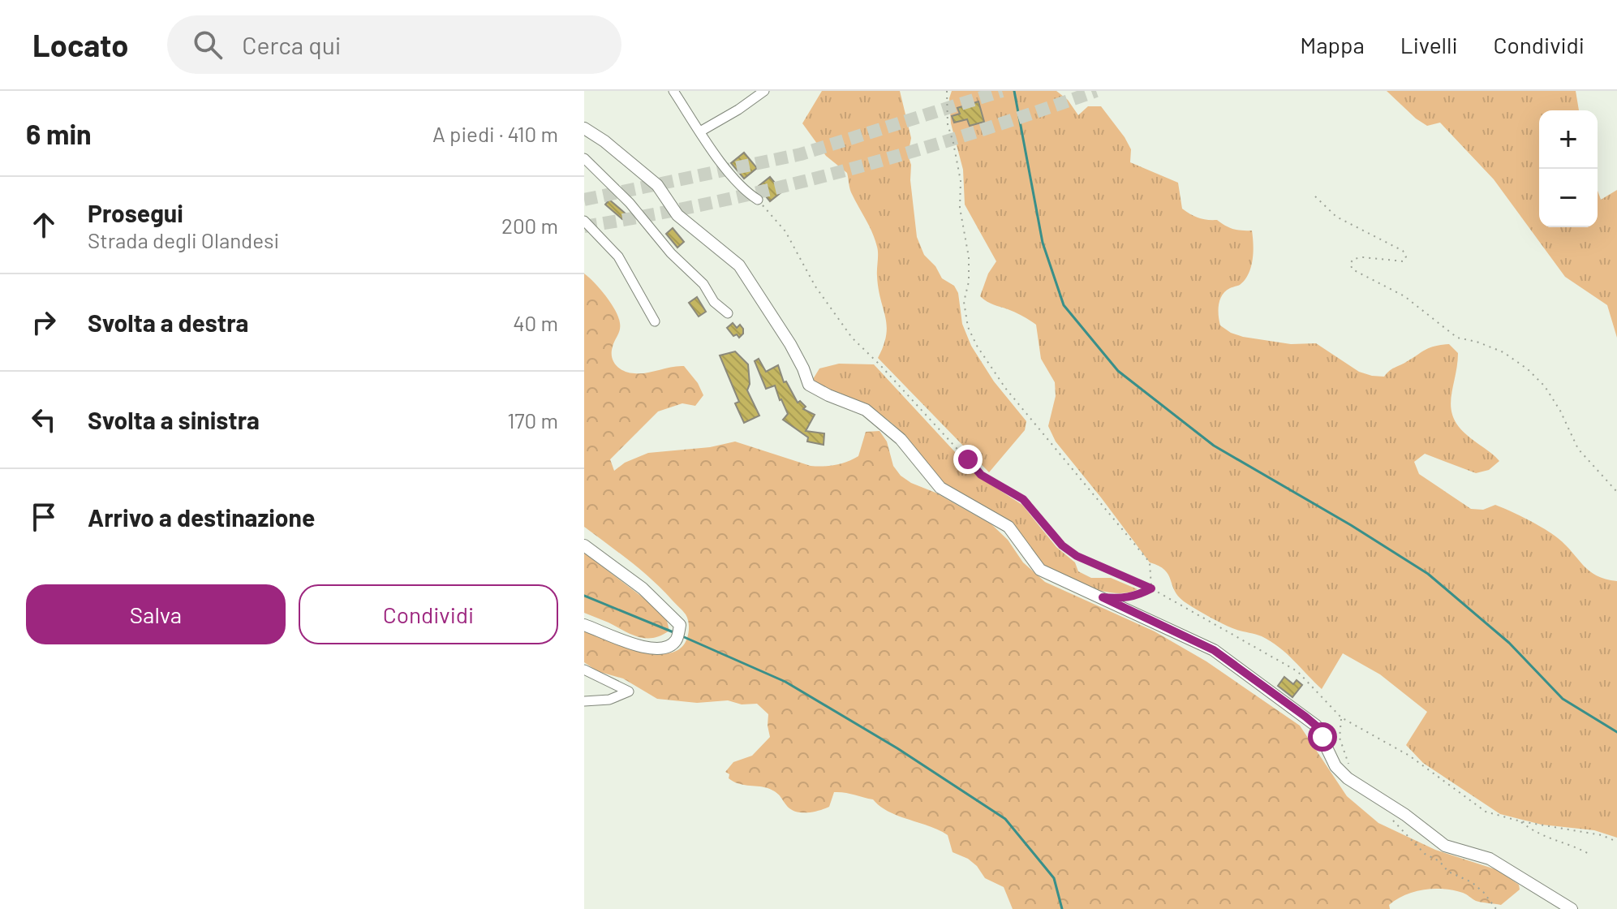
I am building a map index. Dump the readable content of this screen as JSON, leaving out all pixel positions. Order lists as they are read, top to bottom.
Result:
{
  "page": {
    "header": "Locato",
    "search": "Cerca qui",
    "nav": ["Mappa", "Livelli", "Condividi"],
    "heading": ["6 min", "A piedi · 410 m"],
    "map_buttons": ["+", "−"],
    "list": [
      ["Prosegui", "Strada degli Olandesi", "200 m"],
      ["Svolta a destra", "40 m"],
      ["Svolta a sinistra", "170 m"],
      "Arrivo a destinazione"
    ],
    "buttons": ["Salva", "Condividi"]
  }
}
